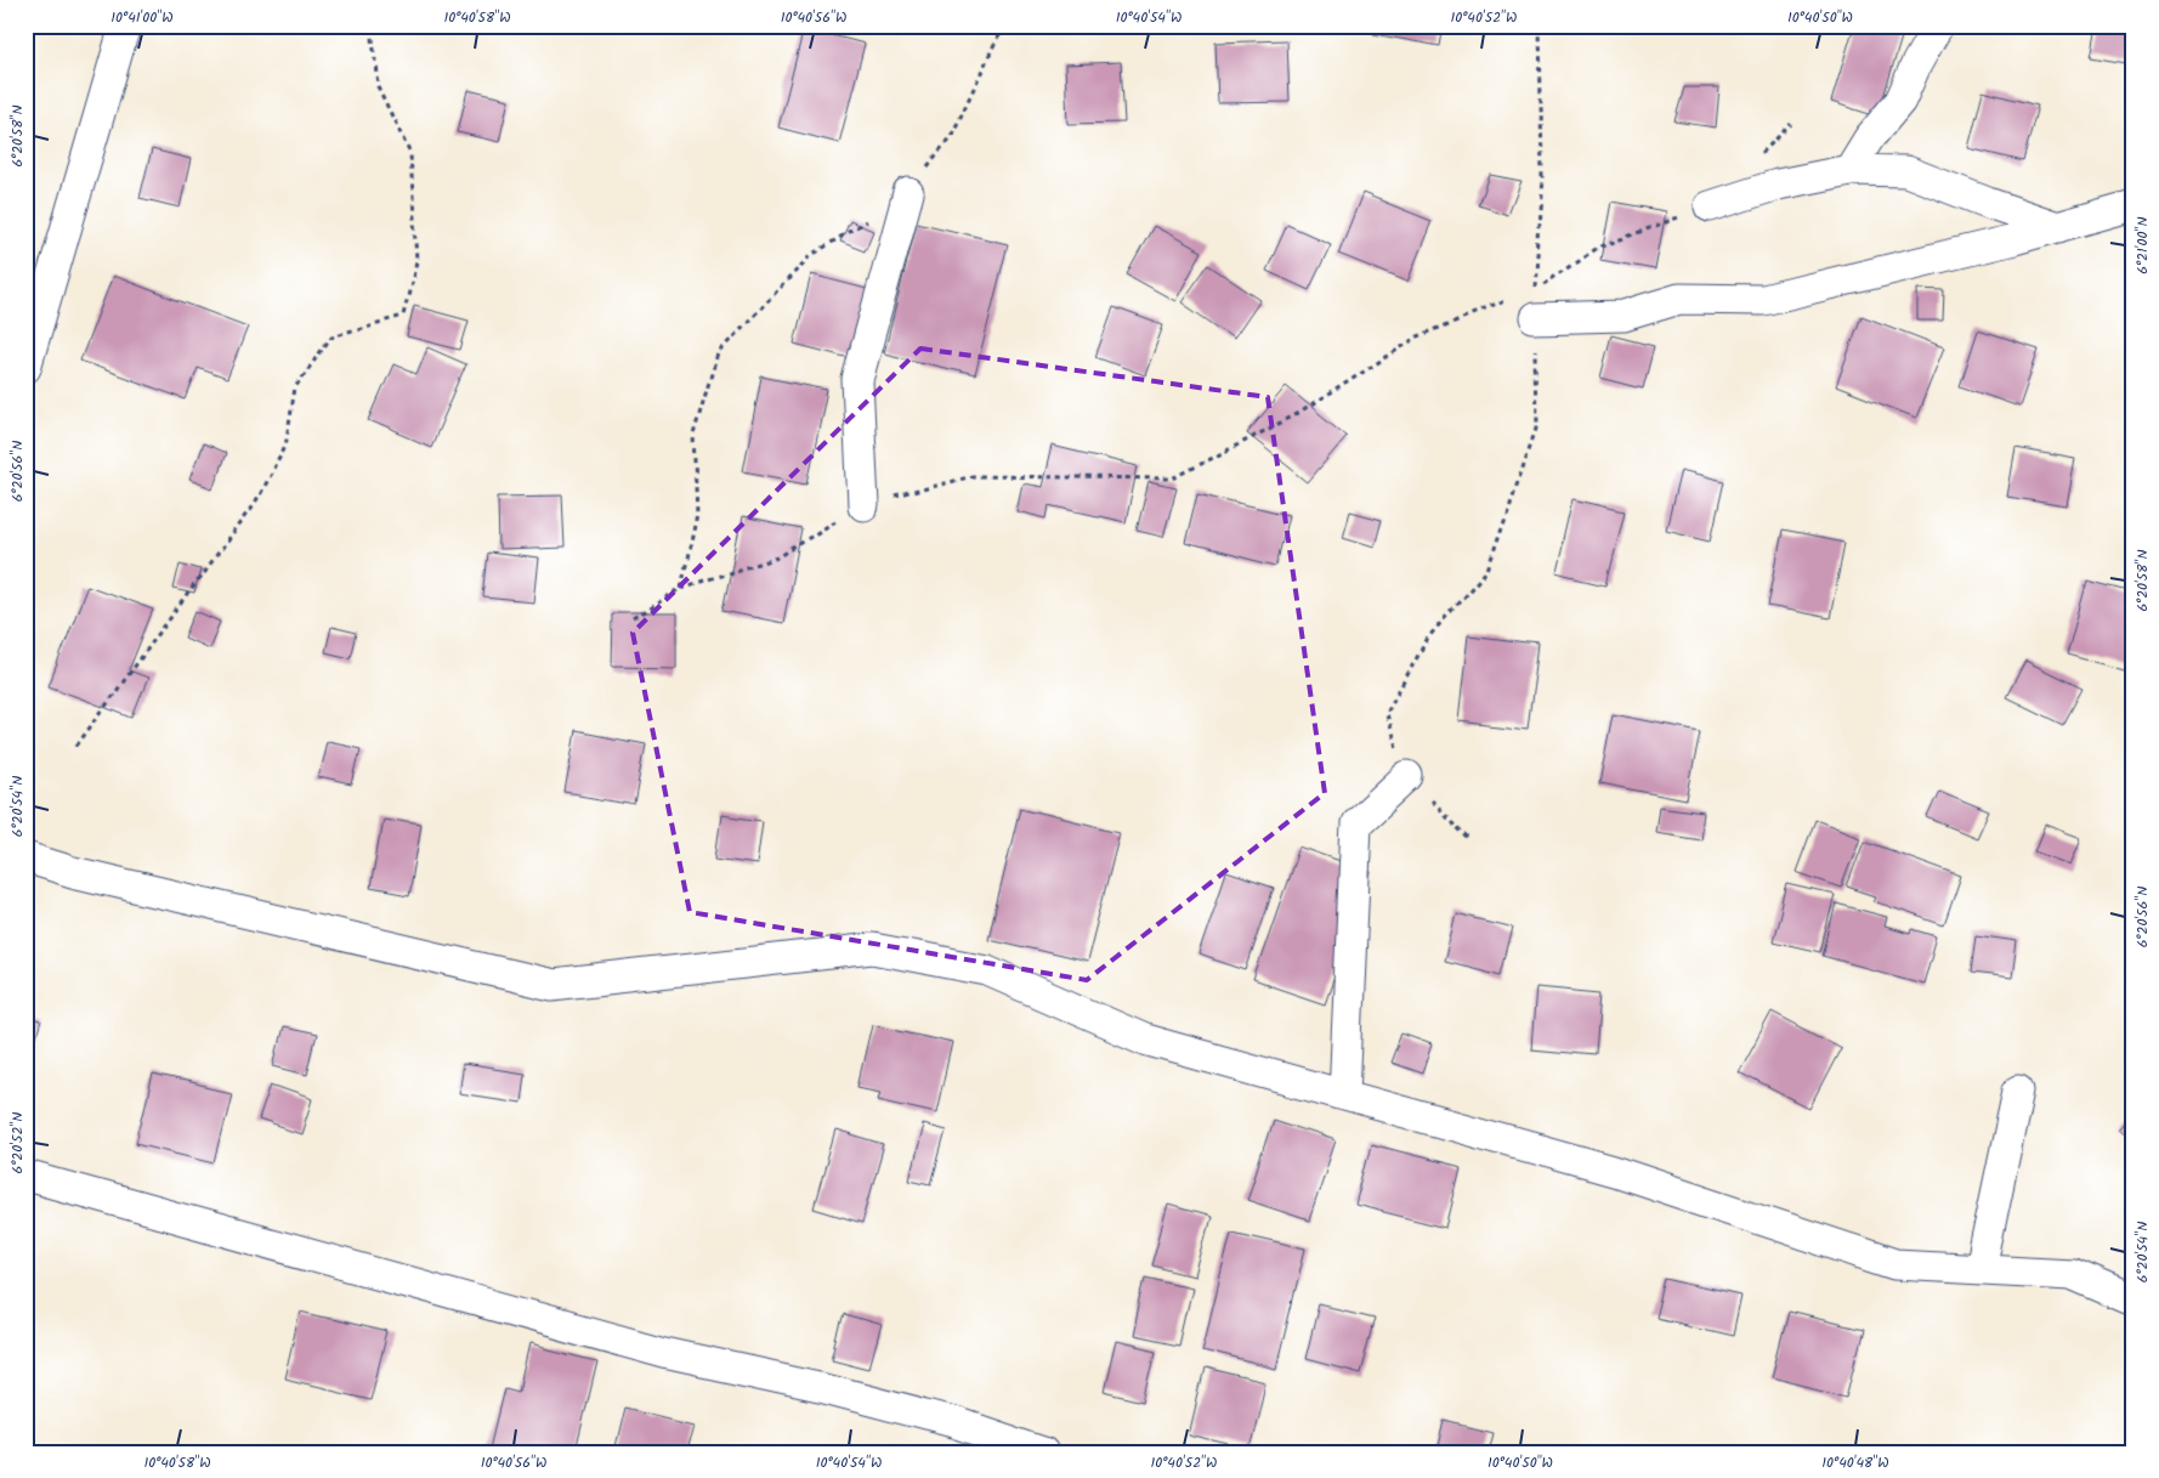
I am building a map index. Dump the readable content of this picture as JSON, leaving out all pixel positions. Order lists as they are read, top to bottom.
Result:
{
  "coordinates": [
    "10°41'00\"W",
    "10°40'58\"W",
    "10°40'56\"W",
    "10°40'54\"W",
    "10°40'52\"W",
    "10°40'50\"W",
    "6°20'58\"N",
    "6°21'00\"N",
    "6°20'56\"N",
    "6°20'54\"N",
    "6°20'52\"N",
    "10°40'48\"W"
  ]
}
